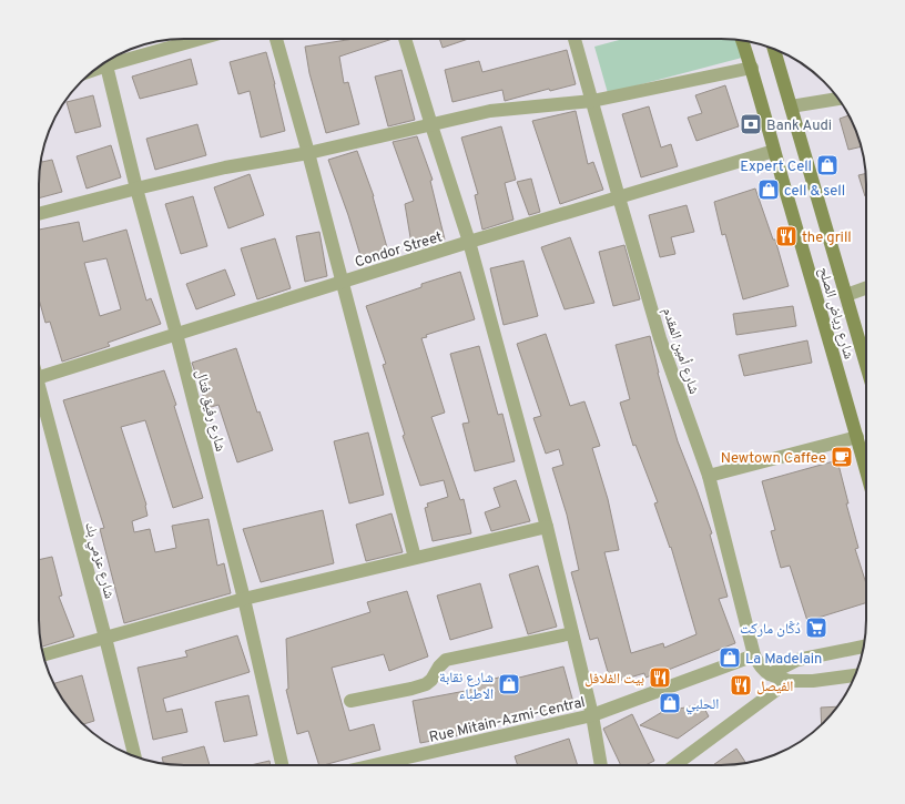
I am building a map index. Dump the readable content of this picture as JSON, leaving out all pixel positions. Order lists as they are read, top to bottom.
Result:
{
  "streets": {
    "street": [
      "Condor Street",
      "شارع رياض الصلح",
      "شارع أمين المقدم",
      "شارع رفيق فتال",
      "شارع عزمي بك",
      "Rue Mitain-Azmi-Central"
    ]
  },
  "crossings": [
    ["Condor Street", "شارع رياض الصلح"],
    ["Condor Street", "شارع أمين المقدم"],
    ["Condor Street", "شارع رفيق فتال"],
    ["شارع أمين المقدم", "Rue Mitain-Azmi-Central"]
  ],
  "places": {
    "bank": ["Bank Audi"],
    "shop": [
      "Expert Cell",
      "cell & sell",
      "La Madelain",
      "شارع نقابة الاطباء",
      "الحلبي"
    ],
    "restaurant": ["the grill", "بيت الفلافل", "الفيصل"],
    "cafe": ["Newtown Caffee"],
    "supermarket": ["دُكَّان ماركت"]
  }
}
